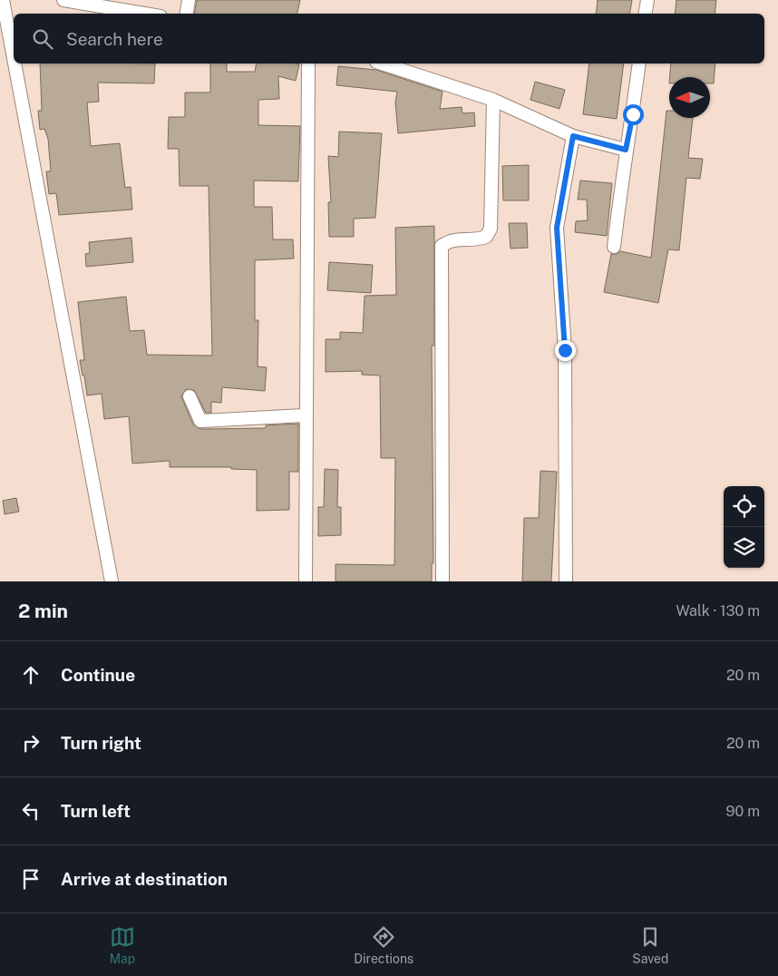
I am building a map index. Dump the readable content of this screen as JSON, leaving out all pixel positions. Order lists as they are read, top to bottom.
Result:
{
  "north": "left",
  "page": {
    "search": "Search here",
    "heading": ["2 min", "Walk · 130 m"],
    "list": [
      ["Continue", "20 m"],
      ["Turn right", "20 m"],
      ["Turn left", "90 m"],
      "Arrive at destination"
    ],
    "nav": ["Map", "Directions", "Saved"]
  }
}
